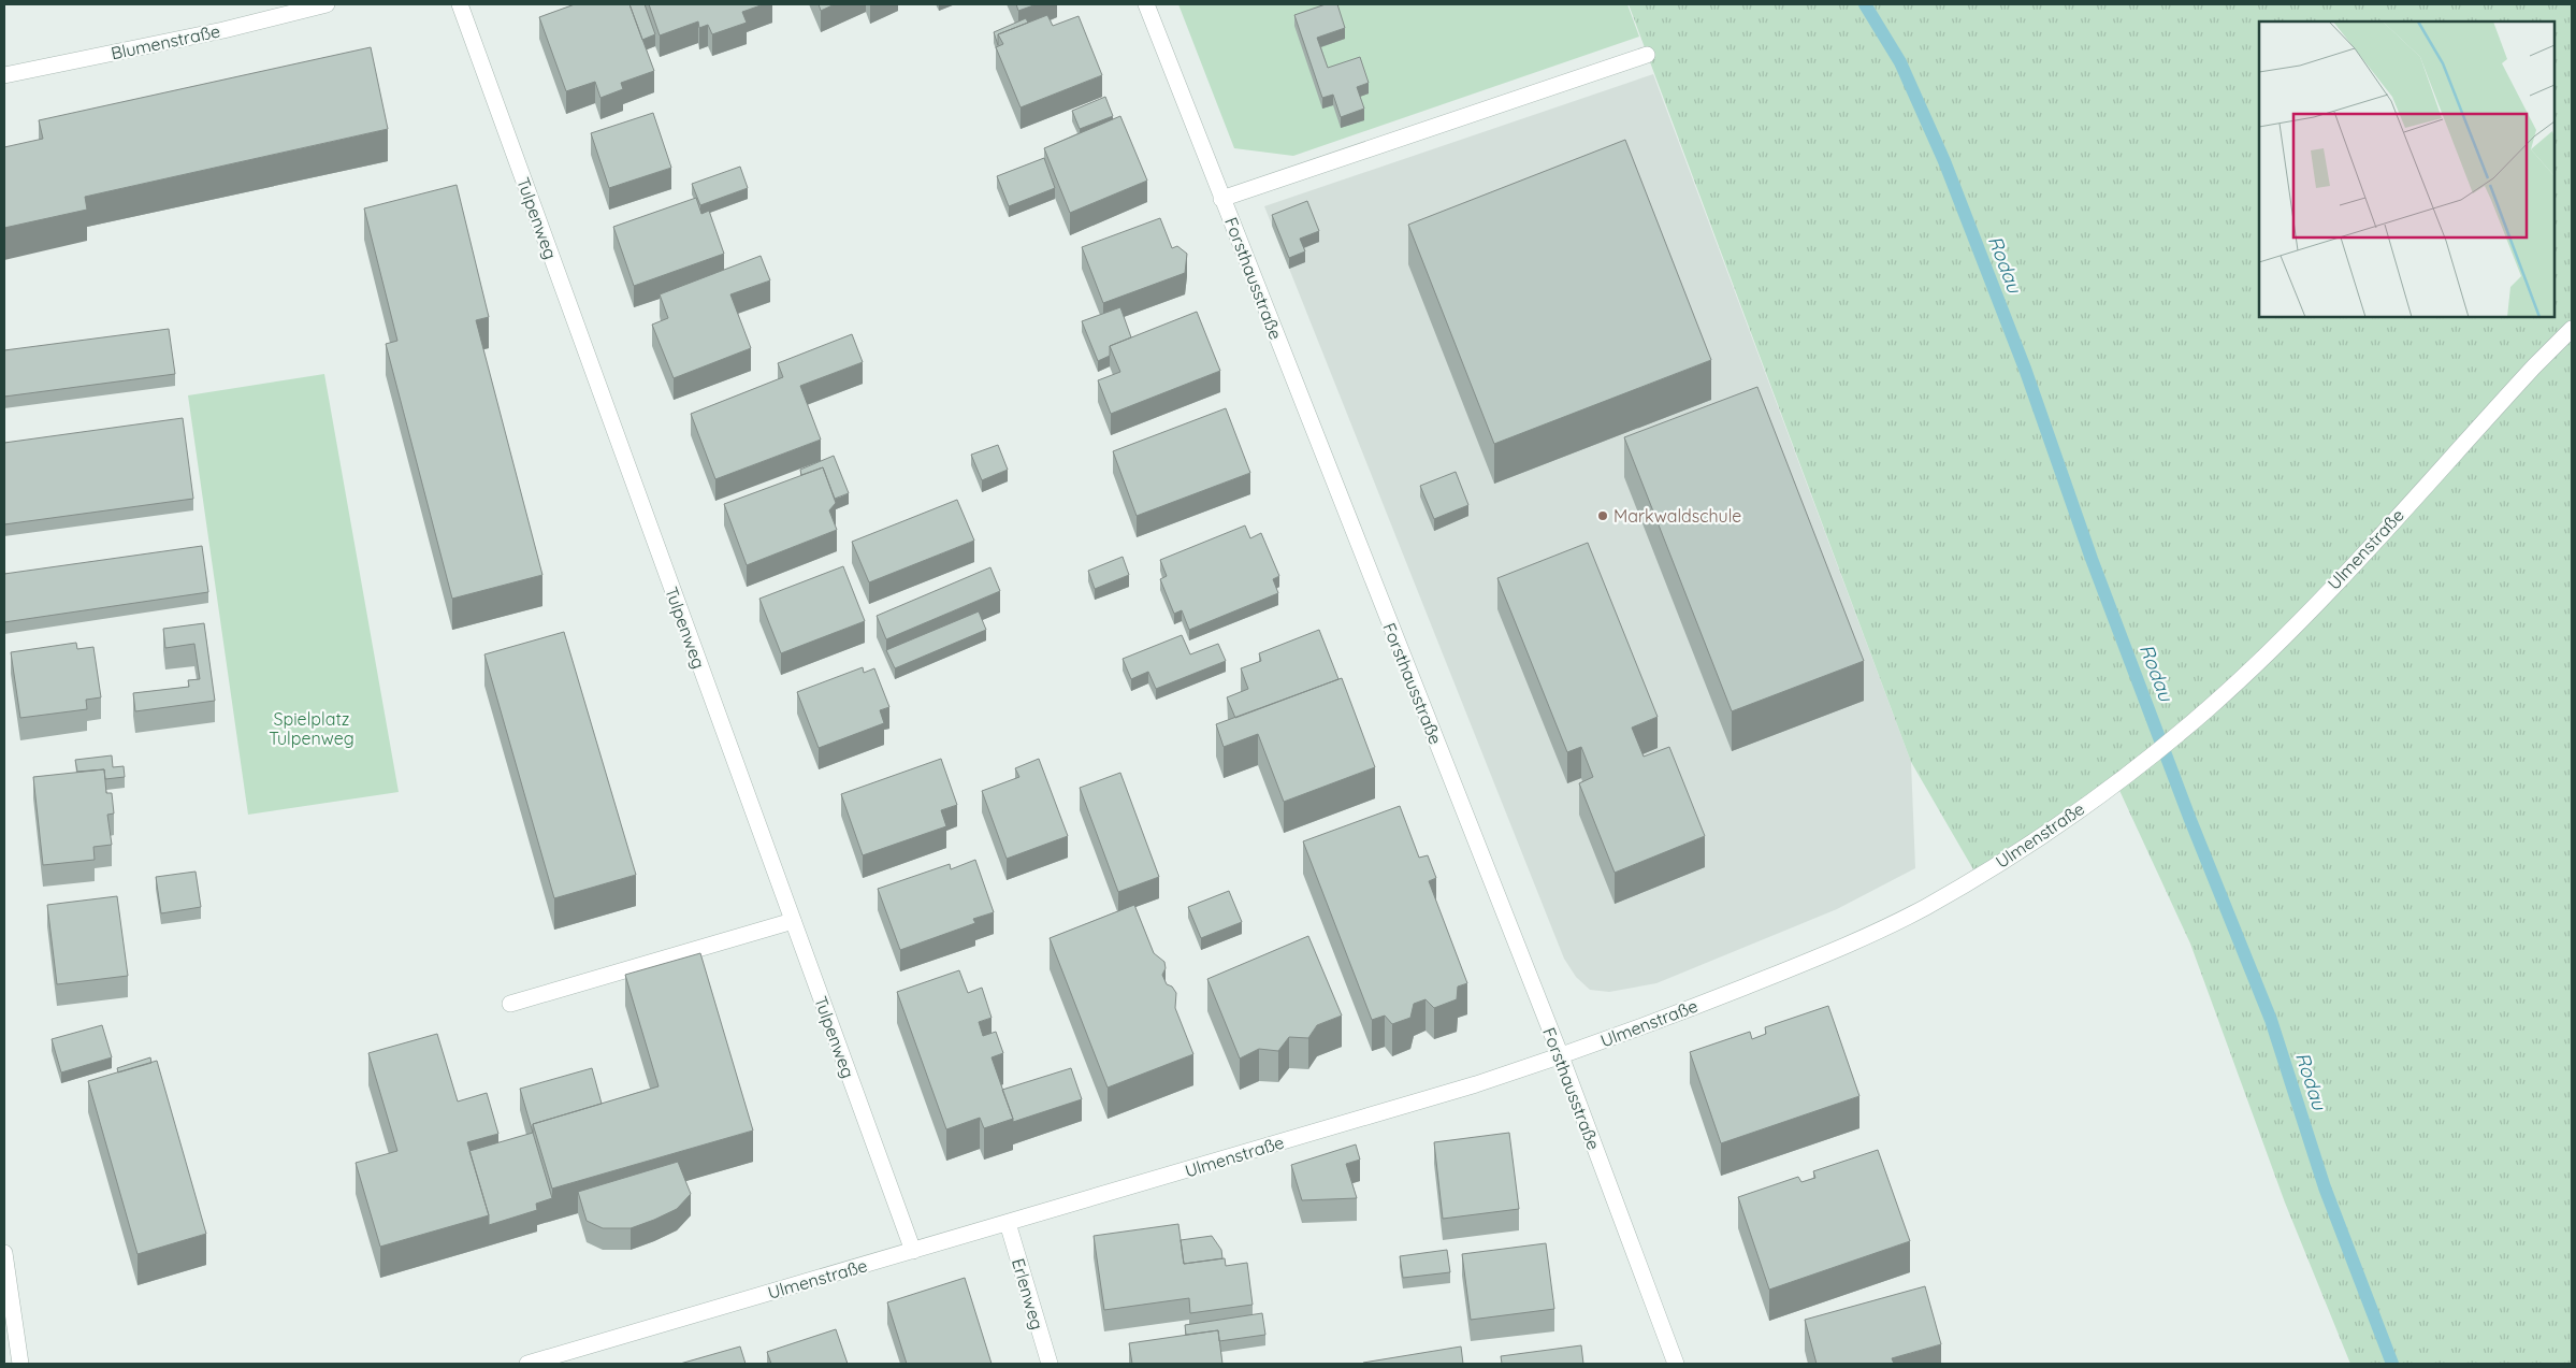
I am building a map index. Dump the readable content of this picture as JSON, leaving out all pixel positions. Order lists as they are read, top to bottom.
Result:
{
  "streets": {
    "street": [
      "Blumenstraße",
      "Tulpenweg",
      "Forsthausstraße",
      "Ulmenstraße",
      "Erlenweg"
    ]
  },
  "crossings": [
    ["Tulpenweg", "Ulmenstraße"],
    ["Forsthausstraße", "Ulmenstraße"],
    ["Ulmenstraße", "Erlenweg"]
  ],
  "water": ["Rodau"],
  "parks": ["Spielplatz Tulpenweg"],
  "places": ["Markwaldschule"]
}
